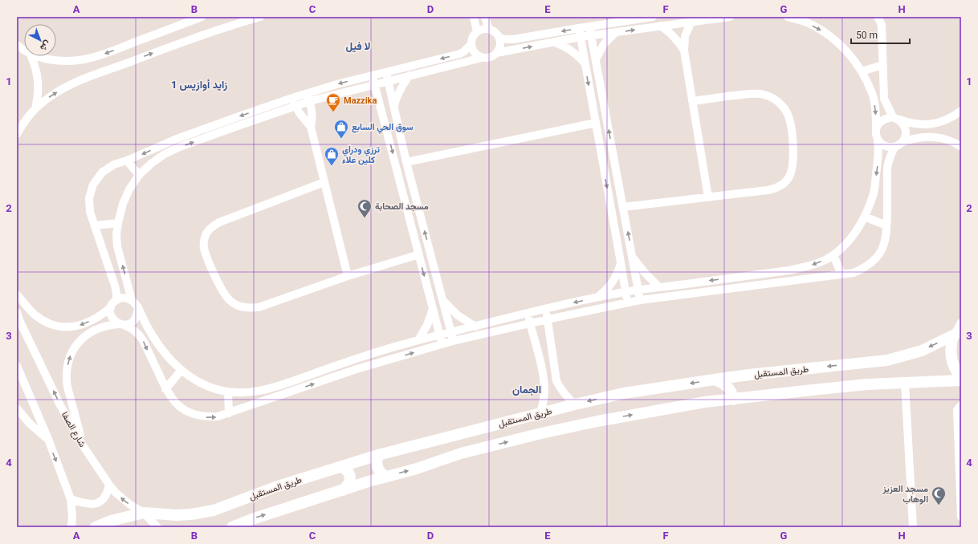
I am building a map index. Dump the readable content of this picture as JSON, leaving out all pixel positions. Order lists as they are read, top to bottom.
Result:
{
  "streets": {
    "main road": ["طريق المستقبل"],
    "street": ["شارع الصفا"]
  },
  "crossings": [
    ["طريق المستقبل", "شارع الصفا"]
  ],
  "districts": ["لا فيل", "زايد أوازيس 1", "الجمان"],
  "places": {
    "cafe": ["Mazzika"],
    "shop": ["سوق الحي السابع", "ترزي ودراي كلين علاء"],
    "mosque": ["مسجد الصحابة", "مسجد العزيز الوهاب"]
  },
  "scale_bar": "50 m",
  "north": "bottom right",
  "grid": {
    "columns": [
      "A",
      "B",
      "C",
      "D",
      "E",
      "F",
      "G",
      "H"
    ],
    "rows": [
      "1",
      "2",
      "3",
      "4"
    ]
  }
}
